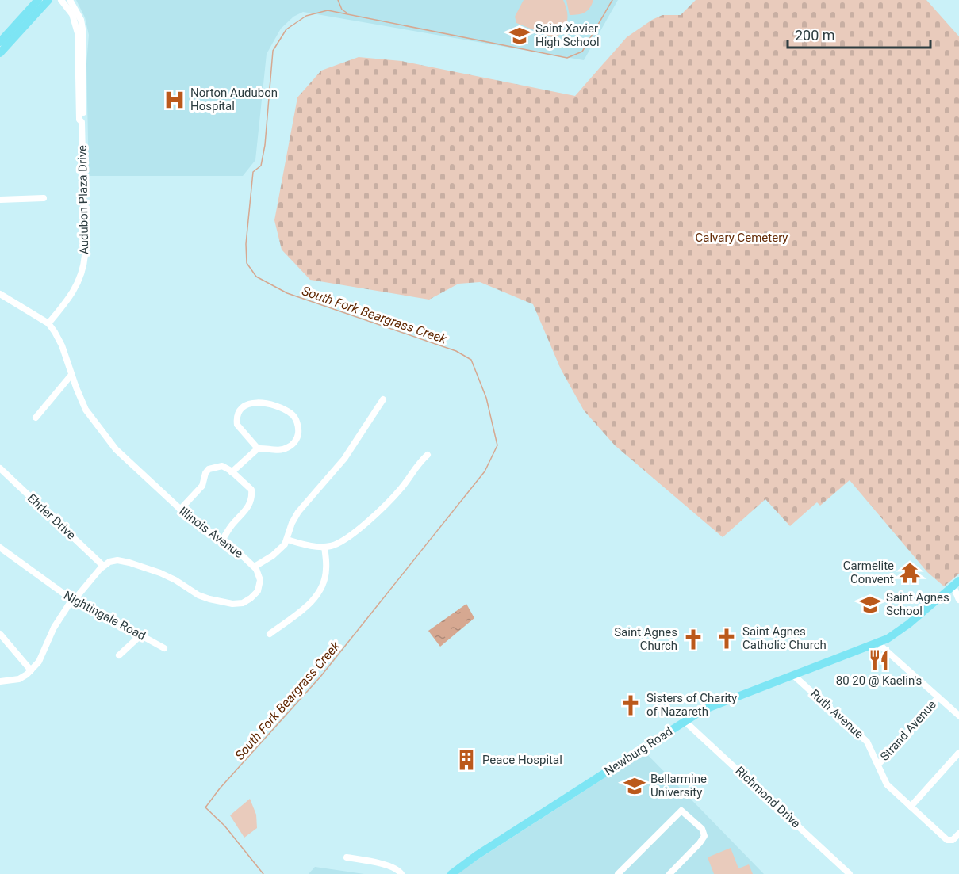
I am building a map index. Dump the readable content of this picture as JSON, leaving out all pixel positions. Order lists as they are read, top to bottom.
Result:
{
  "streets": {
    "main road": ["Newburg Road"],
    "street": [
      "Audubon Plaza Drive",
      "Ehrler Drive",
      "Illinois Avenue",
      "Nightingale Road",
      "Ruth Avenue",
      "Strand Avenue",
      "Richmond Drive"
    ]
  },
  "crossings": [
    ["Audubon Plaza Drive", "Illinois Avenue"],
    ["Ehrler Drive", "Illinois Avenue"],
    ["Ruth Avenue", "Strand Avenue"],
    ["Ruth Avenue", "Newburg Road"],
    ["Newburg Road", "Richmond Drive"]
  ],
  "water": ["South Fork Beargrass Creek"],
  "parks": ["Calvary Cemetery"],
  "places": {
    "school or university": ["Saint Xavier High School", "Saint Agnes School", "Bellarmine University"],
    "hospital": ["Norton Audubon Hospital"],
    "temple": ["Carmelite Convent"],
    "church": ["Saint Agnes Catholic Church", "Saint Agnes Church", "Sisters of Charity of Nazareth"],
    "restaurant": ["80 20 @ Kaelin's"],
    "building": ["Peace Hospital"]
  },
  "scale_bar": "200 m"
}
